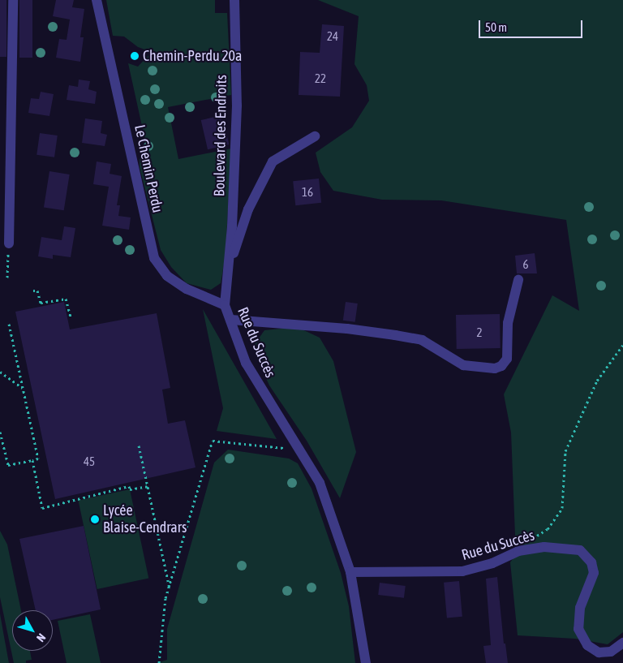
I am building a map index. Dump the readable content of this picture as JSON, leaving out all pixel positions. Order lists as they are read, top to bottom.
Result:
{
  "streets": {
    "street": ["Boulevard des Endroits", "Le Chemin Perdu", "Rue du Succès"]
  },
  "crossings": [
    ["Boulevard des Endroits", "Rue du Succès"],
    ["Le Chemin Perdu", "Rue du Succès"]
  ],
  "places": ["Chemin-Perdu 20a", "Lycée Blaise-Cendrars"],
  "house_numbers": [
    "24",
    "22",
    "16",
    "6",
    "2",
    "45"
  ],
  "scale_bar": "50 m",
  "north": "bottom right"
}
